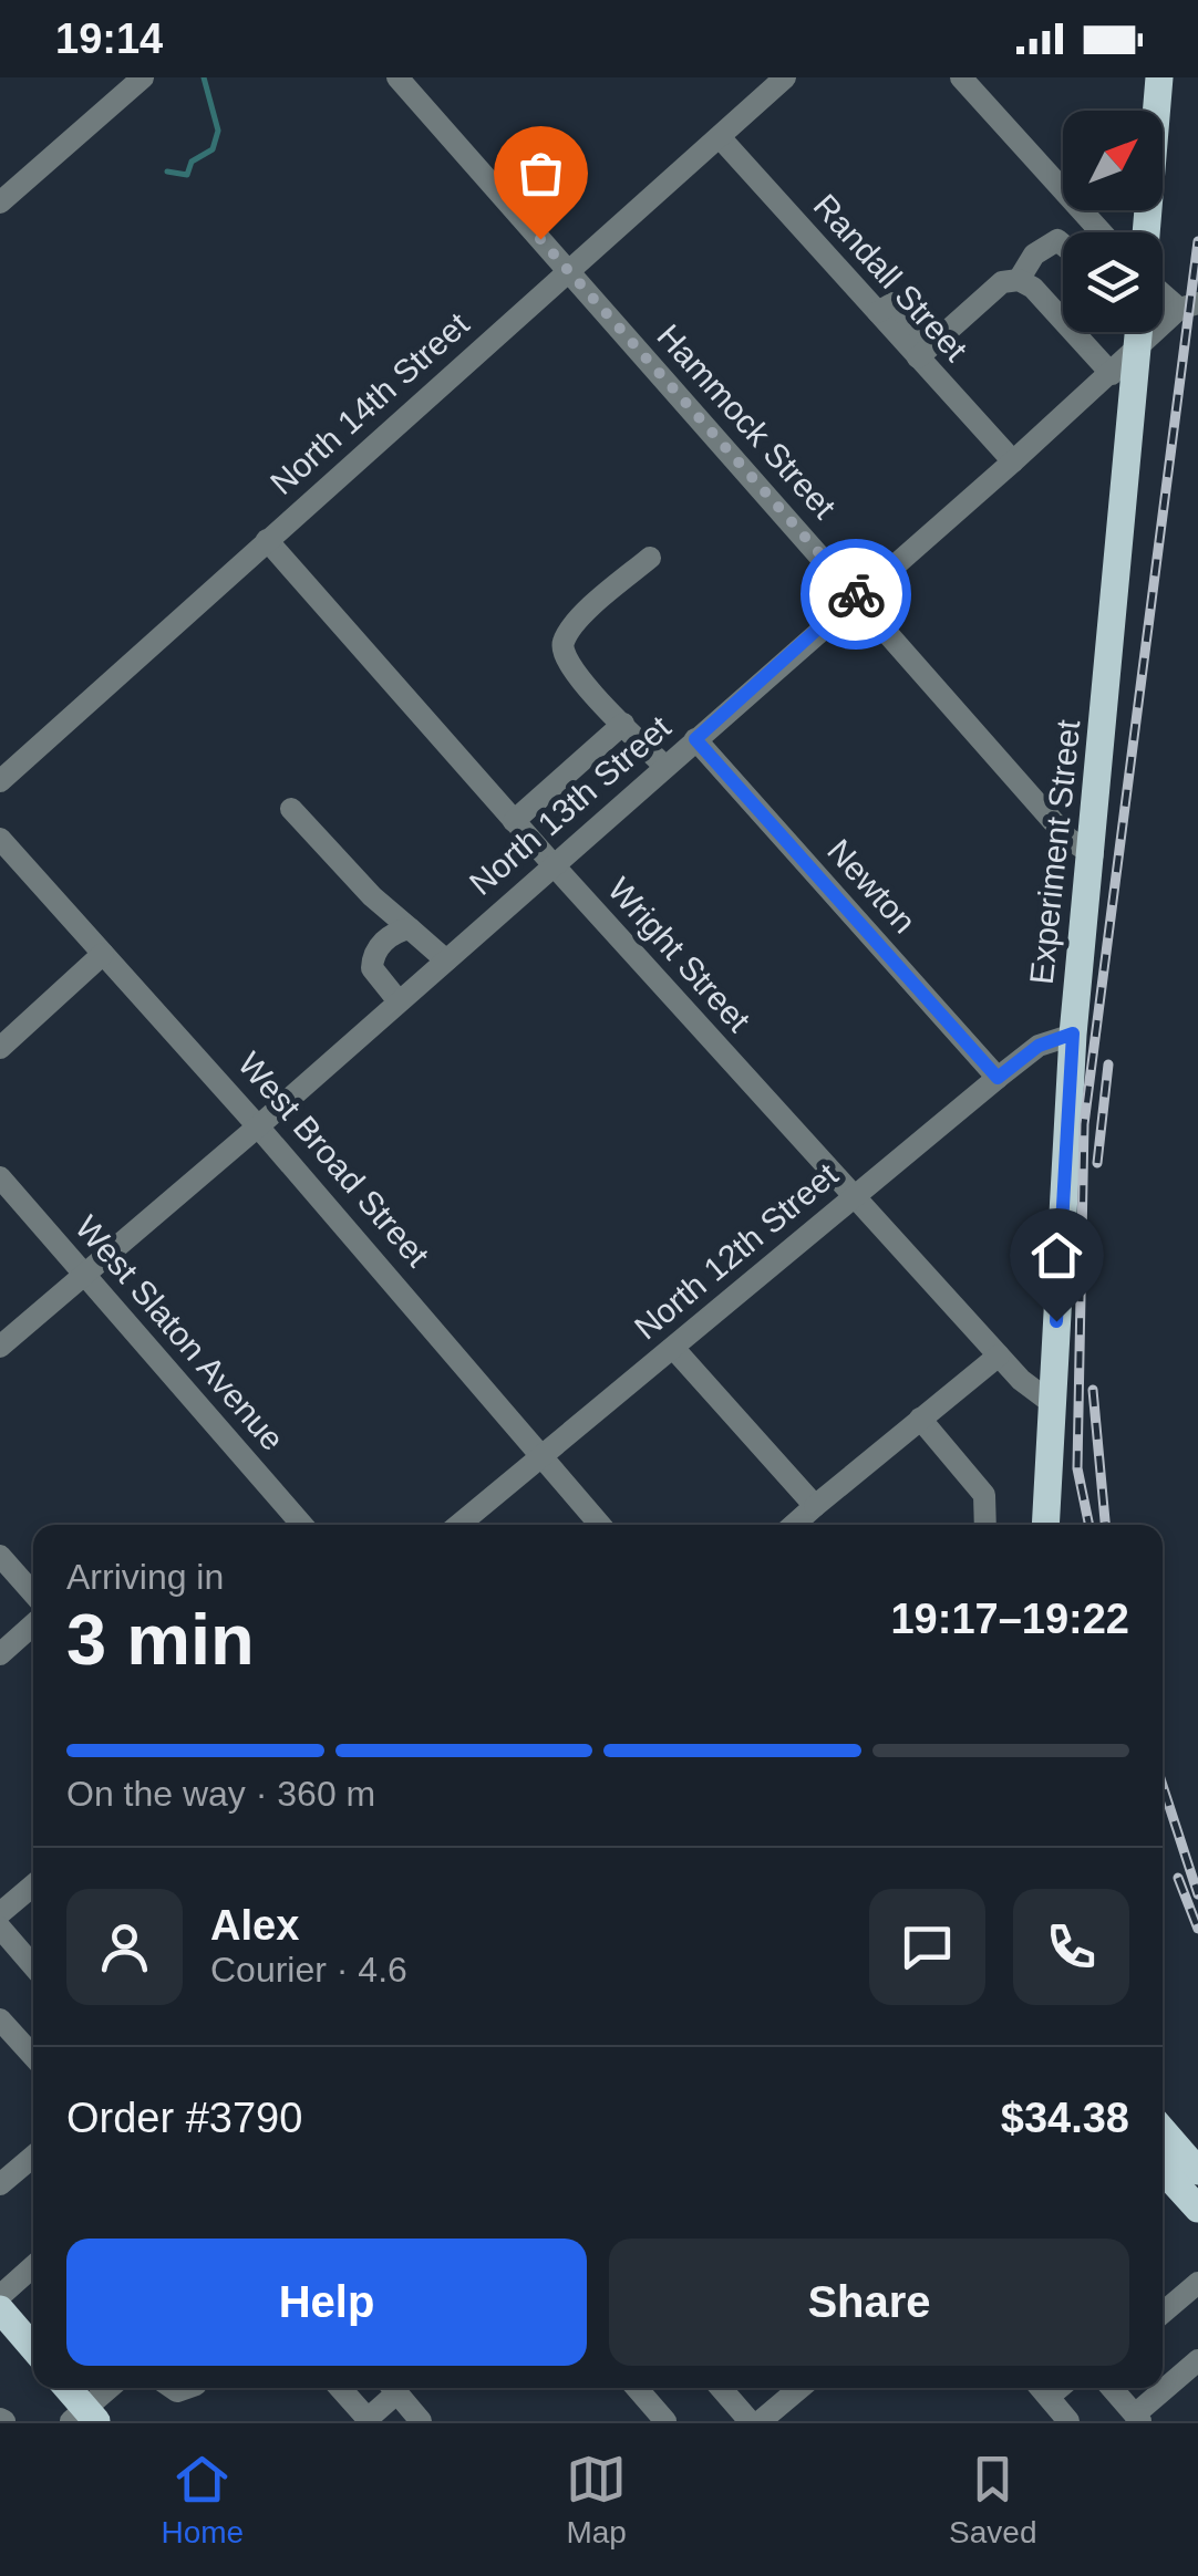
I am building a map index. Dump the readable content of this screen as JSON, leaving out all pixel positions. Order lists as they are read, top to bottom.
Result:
{
  "streets": {
    "main road": ["Experiment Street"],
    "street": [
      "Randall Street",
      "North 14th Street",
      "Hammock Street",
      "North 13th Street",
      "Newton",
      "Wright Street",
      "West Broad Street",
      "North 12th Street",
      "West Slaton Avenue"
    ]
  },
  "crossings": [
    ["Randall Street", "North 14th Street"],
    ["Randall Street", "North 13th Street"],
    ["North 14th Street", "Hammock Street"],
    ["North 14th Street", "Wright Street"],
    ["Hammock Street", "North 13th Street"],
    ["Hammock Street", "Experiment Street"],
    ["North 13th Street", "Experiment Street"],
    ["North 13th Street", "Newton"],
    ["North 13th Street", "Wright Street"],
    ["North 13th Street", "West Broad Street"],
    ["North 13th Street", "West Slaton Avenue"],
    ["Experiment Street", "Wright Street"],
    ["Experiment Street", "North 12th Street"],
    ["Newton", "North 12th Street"],
    ["Wright Street", "North 12th Street"],
    ["West Broad Street", "North 12th Street"]
  ],
  "north": "top right",
  "page": {
    "status": "19:14",
    "heading": ["3 min", "Arriving in", "19:17–19:22"],
    "panel": [
      "Alex",
      "Courier · 4.6",
      "Order #3790",
      "$34.38"
    ],
    "bar": "On the way · 360 m",
    "buttons": ["Help", "Share"],
    "tabs": ["Home", "Map", "Saved"]
  }
}
